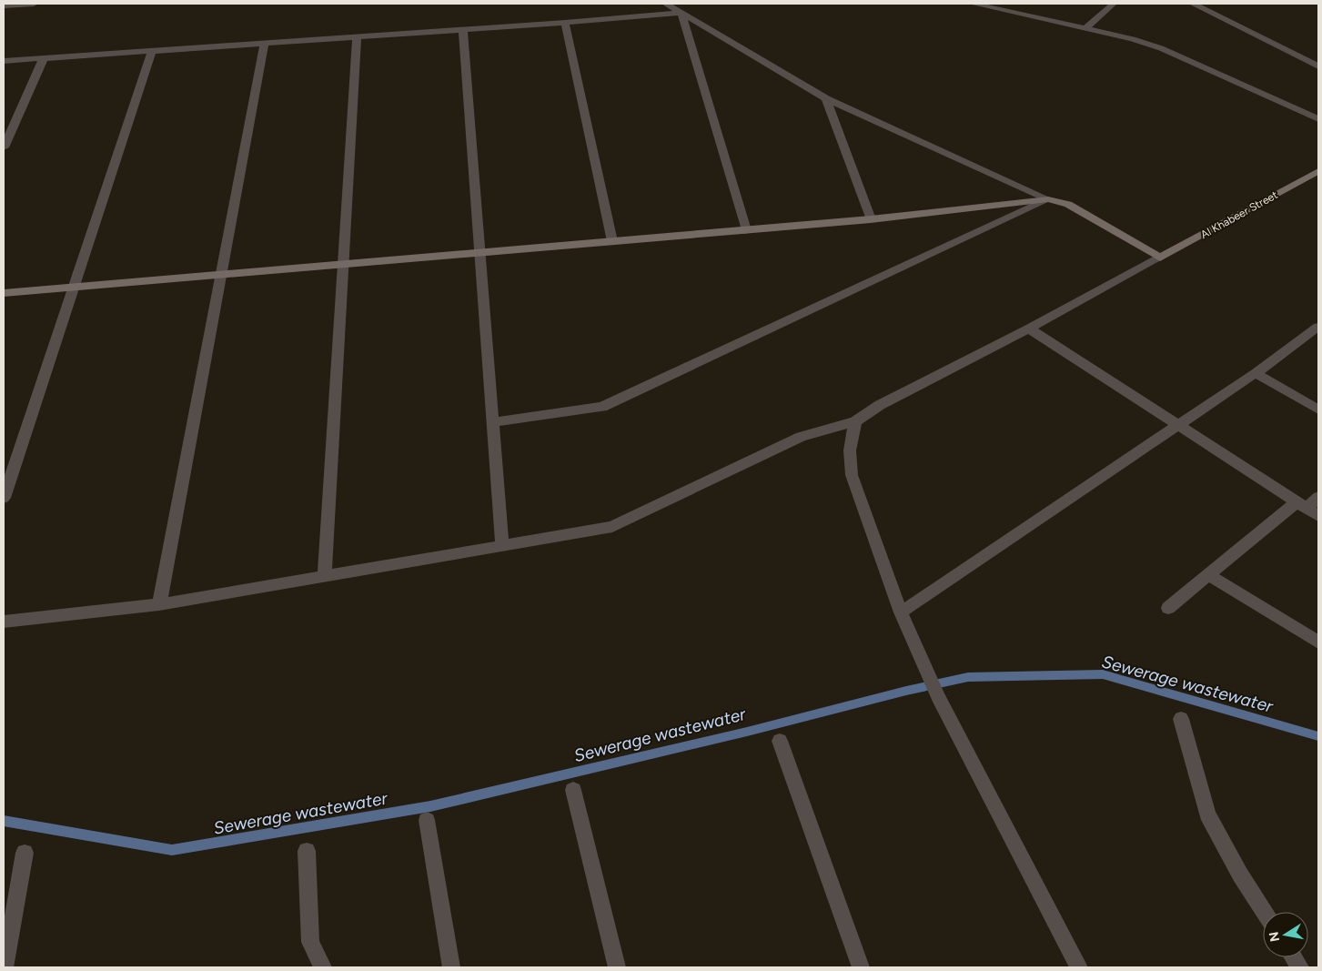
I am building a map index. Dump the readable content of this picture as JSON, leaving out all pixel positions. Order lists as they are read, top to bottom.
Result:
{
  "streets": {
    "street": ["Al Khabeer Street"]
  },
  "water": ["Sewerage wastewater"],
  "north": "left"
}
